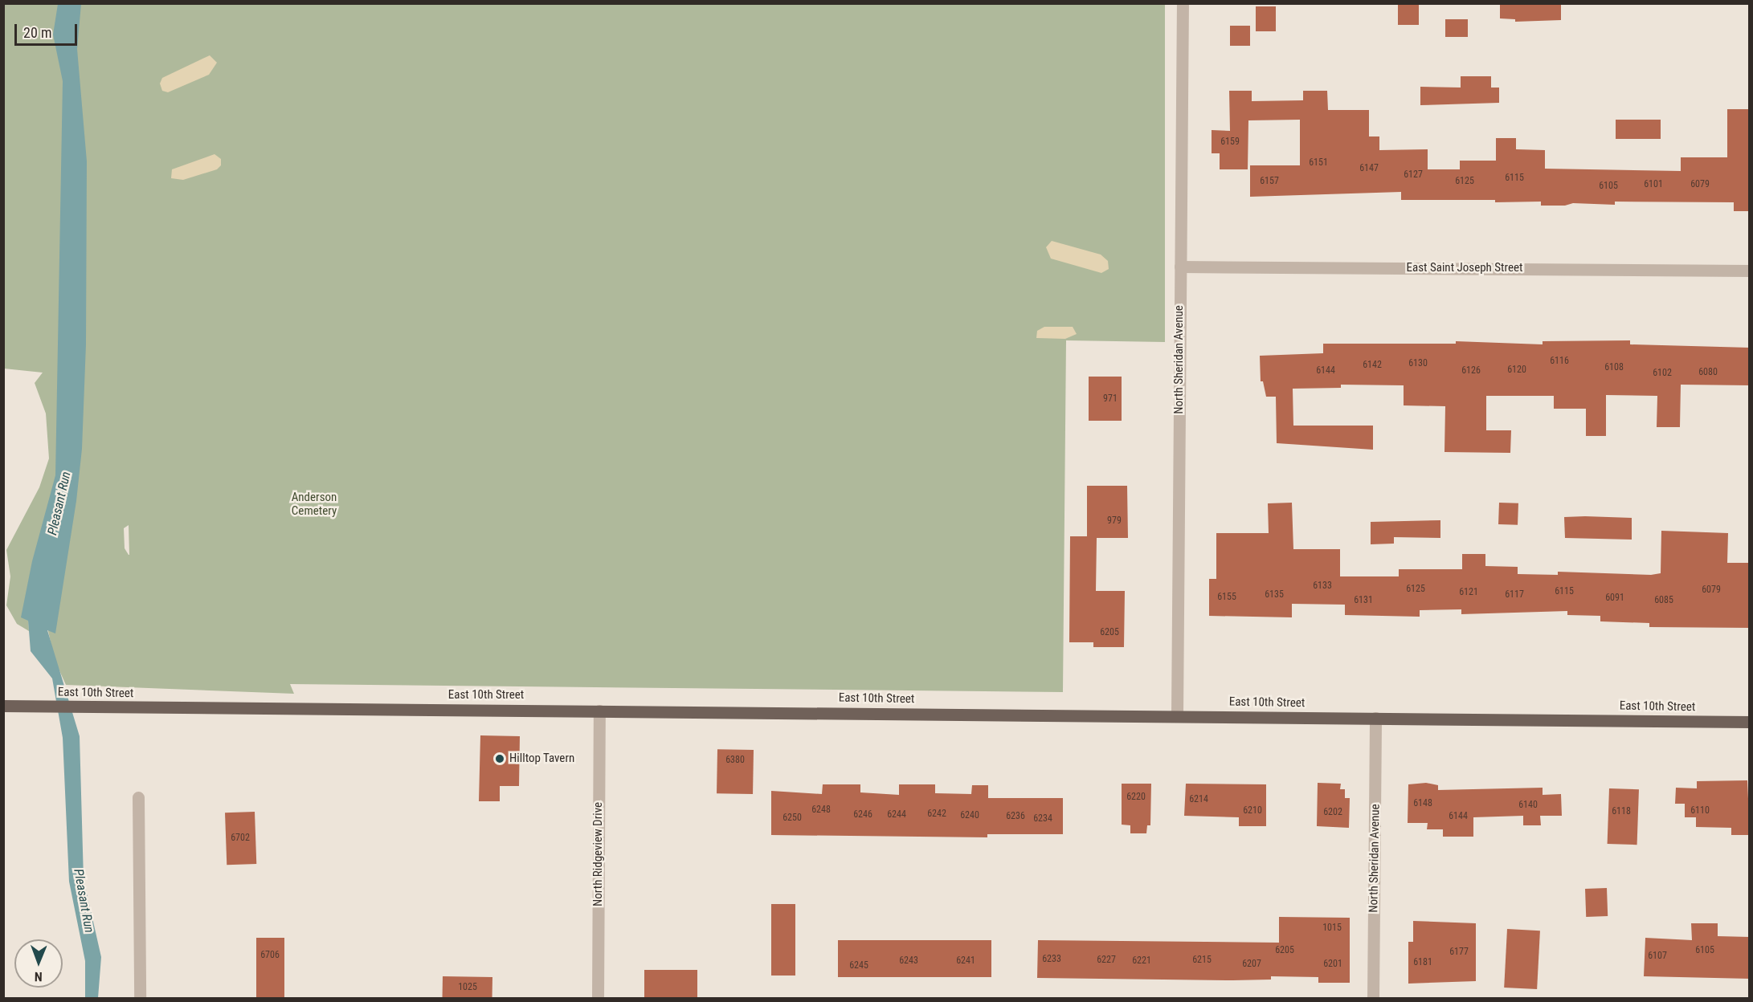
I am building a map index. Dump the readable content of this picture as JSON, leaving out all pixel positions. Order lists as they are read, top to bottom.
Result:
{
  "streets": {
    "main road": ["East 10th Street"],
    "street": ["East Saint Joseph Street", "North Sheridan Avenue", "North Ridgeview Drive"]
  },
  "crossings": [
    ["East Saint Joseph Street", "North Sheridan Avenue"],
    ["North Sheridan Avenue", "East 10th Street"],
    ["East 10th Street", "North Ridgeview Drive"]
  ],
  "water": ["Pleasant Run"],
  "parks": ["Anderson Cemetery"],
  "places": ["Hilltop Tavern"],
  "house_numbers": [
    "6159",
    "6151",
    "6147",
    "6127",
    "6115",
    "6157",
    "6125",
    "6101",
    "6079",
    "6105",
    "6116",
    "6130",
    "6142",
    "6108",
    "6120",
    "6144",
    "6126",
    "6080",
    "6102",
    "971",
    "979",
    "6133",
    "6125",
    "6079",
    "6115",
    "6121",
    "6135",
    "6117",
    "6155",
    "6091",
    "6131",
    "6085",
    "6205",
    "6380",
    "6220",
    "6214",
    "6148",
    "6140",
    "6248",
    "6210",
    "6110",
    "6118",
    "6202",
    "6242",
    "6246",
    "6244",
    "6240",
    "6236",
    "6144",
    "6250",
    "6234",
    "6702",
    "1015",
    "6205",
    "6105",
    "6177",
    "6706",
    "6107",
    "6233",
    "6227",
    "6215",
    "6243",
    "6241",
    "6221",
    "6181",
    "6207",
    "6201",
    "6245",
    "1025"
  ],
  "scale_bar": "20 m",
  "north": "bottom"
}
